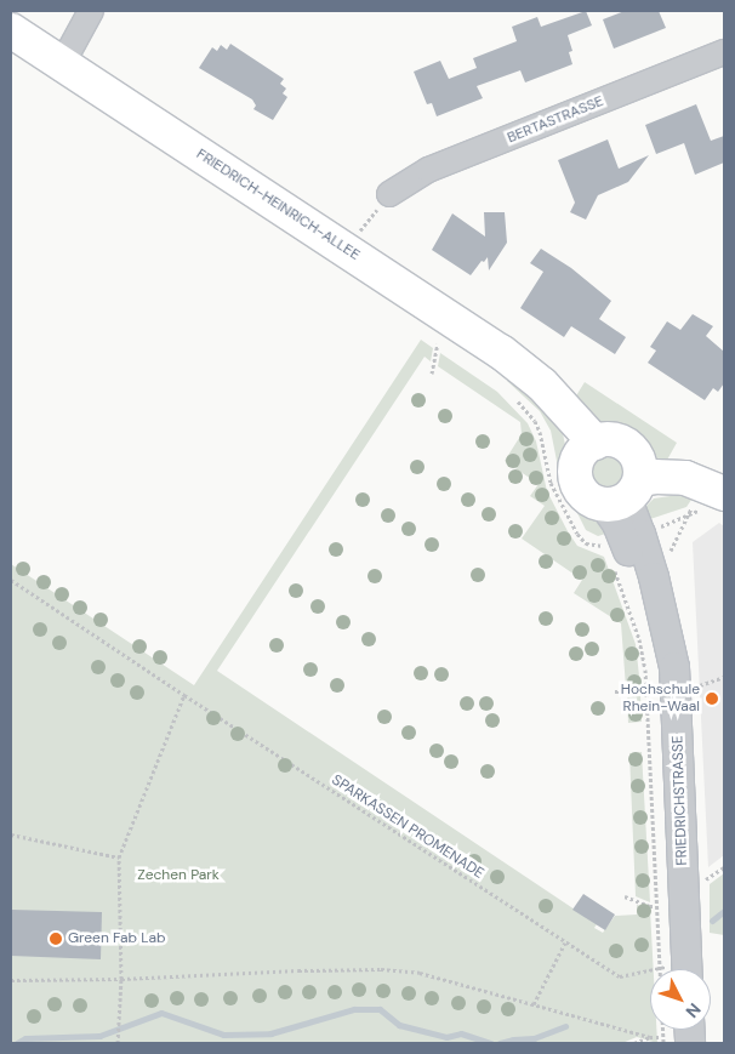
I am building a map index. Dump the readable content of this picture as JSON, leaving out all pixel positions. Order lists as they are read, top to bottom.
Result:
{
  "streets": {
    "main road": ["FRIEDRICH-HEINRICH-ALLEE"],
    "street": ["BERTASTRASSE", "FRIEDRICHSTRASSE"],
    "path": ["SPARKASSEN PROMENADE"]
  },
  "crossings": [
    ["FRIEDRICH-HEINRICH-ALLEE", "FRIEDRICHSTRASSE"]
  ],
  "parks": ["Zechen Park"],
  "places": ["Hochschule Rhein-Waal", "Green Fab Lab"],
  "north": "bottom right"
}
